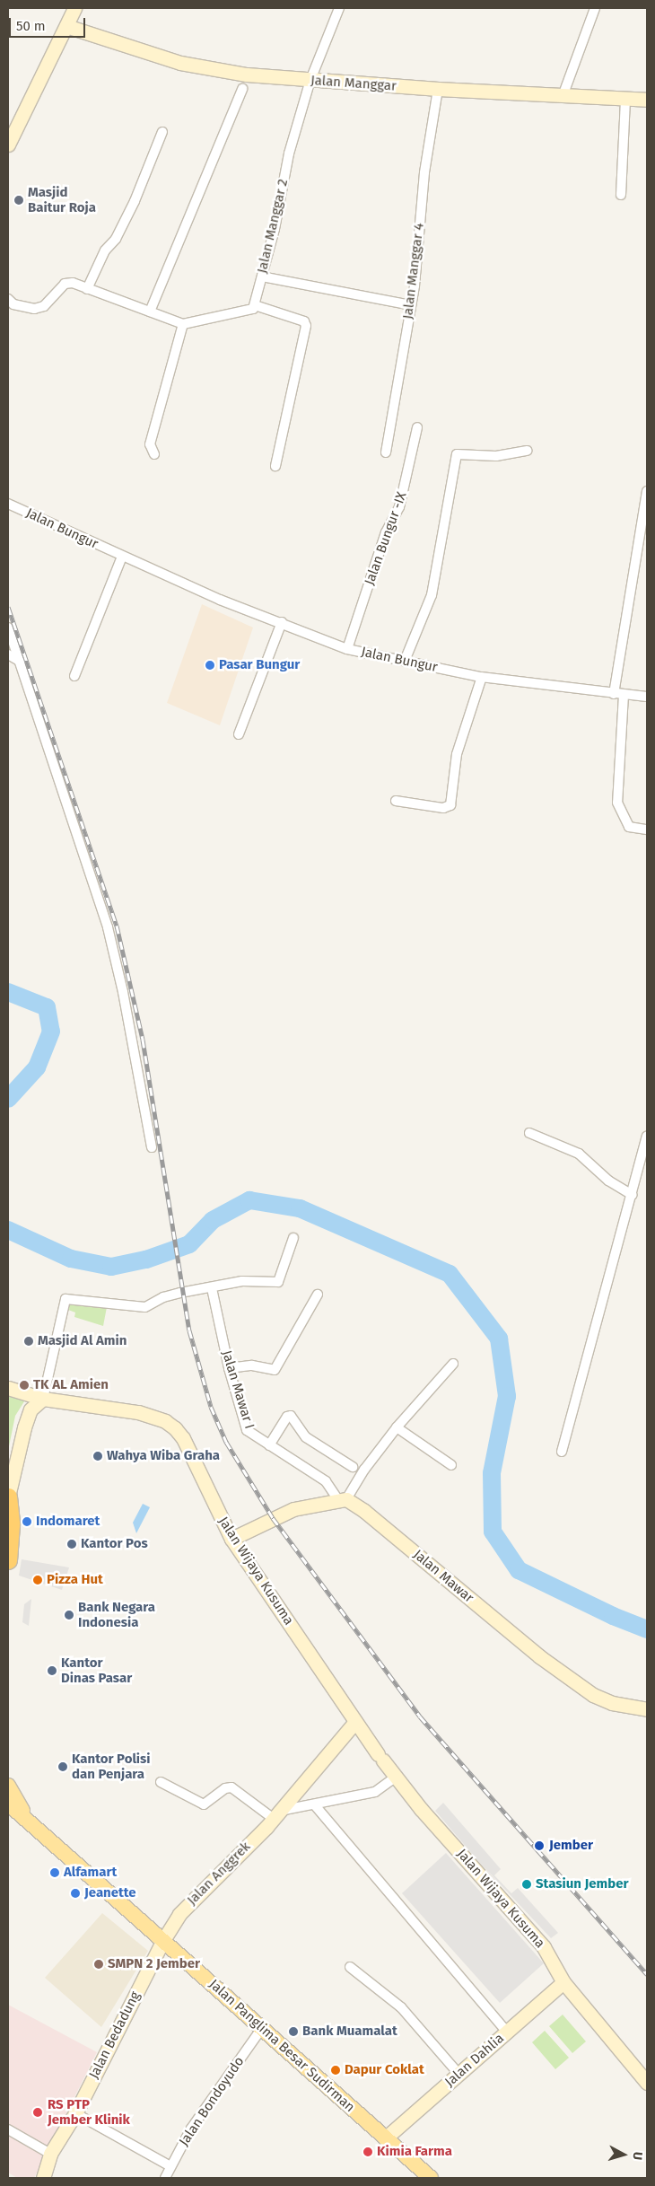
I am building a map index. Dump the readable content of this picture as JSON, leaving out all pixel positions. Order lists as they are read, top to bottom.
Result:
{
  "streets": {
    "main road": ["Jalan Panglima Besar Sudirman"],
    "street": [
      "Jalan Manggar",
      "Jalan Manggar 2",
      "Jalan Manggar 4",
      "Jalan Bungur",
      "Jalan Bungur -IX",
      "Jalan Mawar I",
      "Jalan Wijaya Kusuma",
      "Jalan Mawar",
      "Jalan Anggrek",
      "Jalan Bedadung",
      "Jalan Dahlia",
      "Jalan Bondoyudo"
    ]
  },
  "crossings": [
    ["Jalan Manggar", "Jalan Manggar 2"],
    ["Jalan Manggar", "Jalan Manggar 4"],
    ["Jalan Bungur", "Jalan Bungur -IX"],
    ["Jalan Mawar I", "Jalan Mawar"],
    ["Jalan Wijaya Kusuma", "Jalan Anggrek"],
    ["Jalan Wijaya Kusuma", "Jalan Dahlia"],
    ["Jalan Anggrek", "Jalan Bedadung"],
    ["Jalan Anggrek", "Jalan Panglima Besar Sudirman"],
    ["Jalan Bedadung", "Jalan Panglima Besar Sudirman"],
    ["Jalan Panglima Besar Sudirman", "Jalan Dahlia"],
    ["Jalan Panglima Besar Sudirman", "Jalan Bondoyudo"]
  ],
  "places": [
    "Masjid Baitur Roja",
    "Pasar Bungur",
    "Masjid Al Amin",
    "TK AL Amien",
    "Wahya Wiba Graha",
    "Indomaret",
    "Kantor Pos",
    "Pizza Hut",
    "Bank Negara Indonesia",
    "Kantor Dinas Pasar",
    "Kantor Polisi dan Penjara",
    "Jember",
    "Alfamart",
    "Stasiun Jember",
    "Jeanette",
    "SMPN 2 Jember",
    "Bank Muamalat",
    "Dapur Coklat",
    "RS PTP Jember Klinik",
    "Kimia Farma"
  ],
  "scale_bar": "50 m",
  "north": "right"
}
